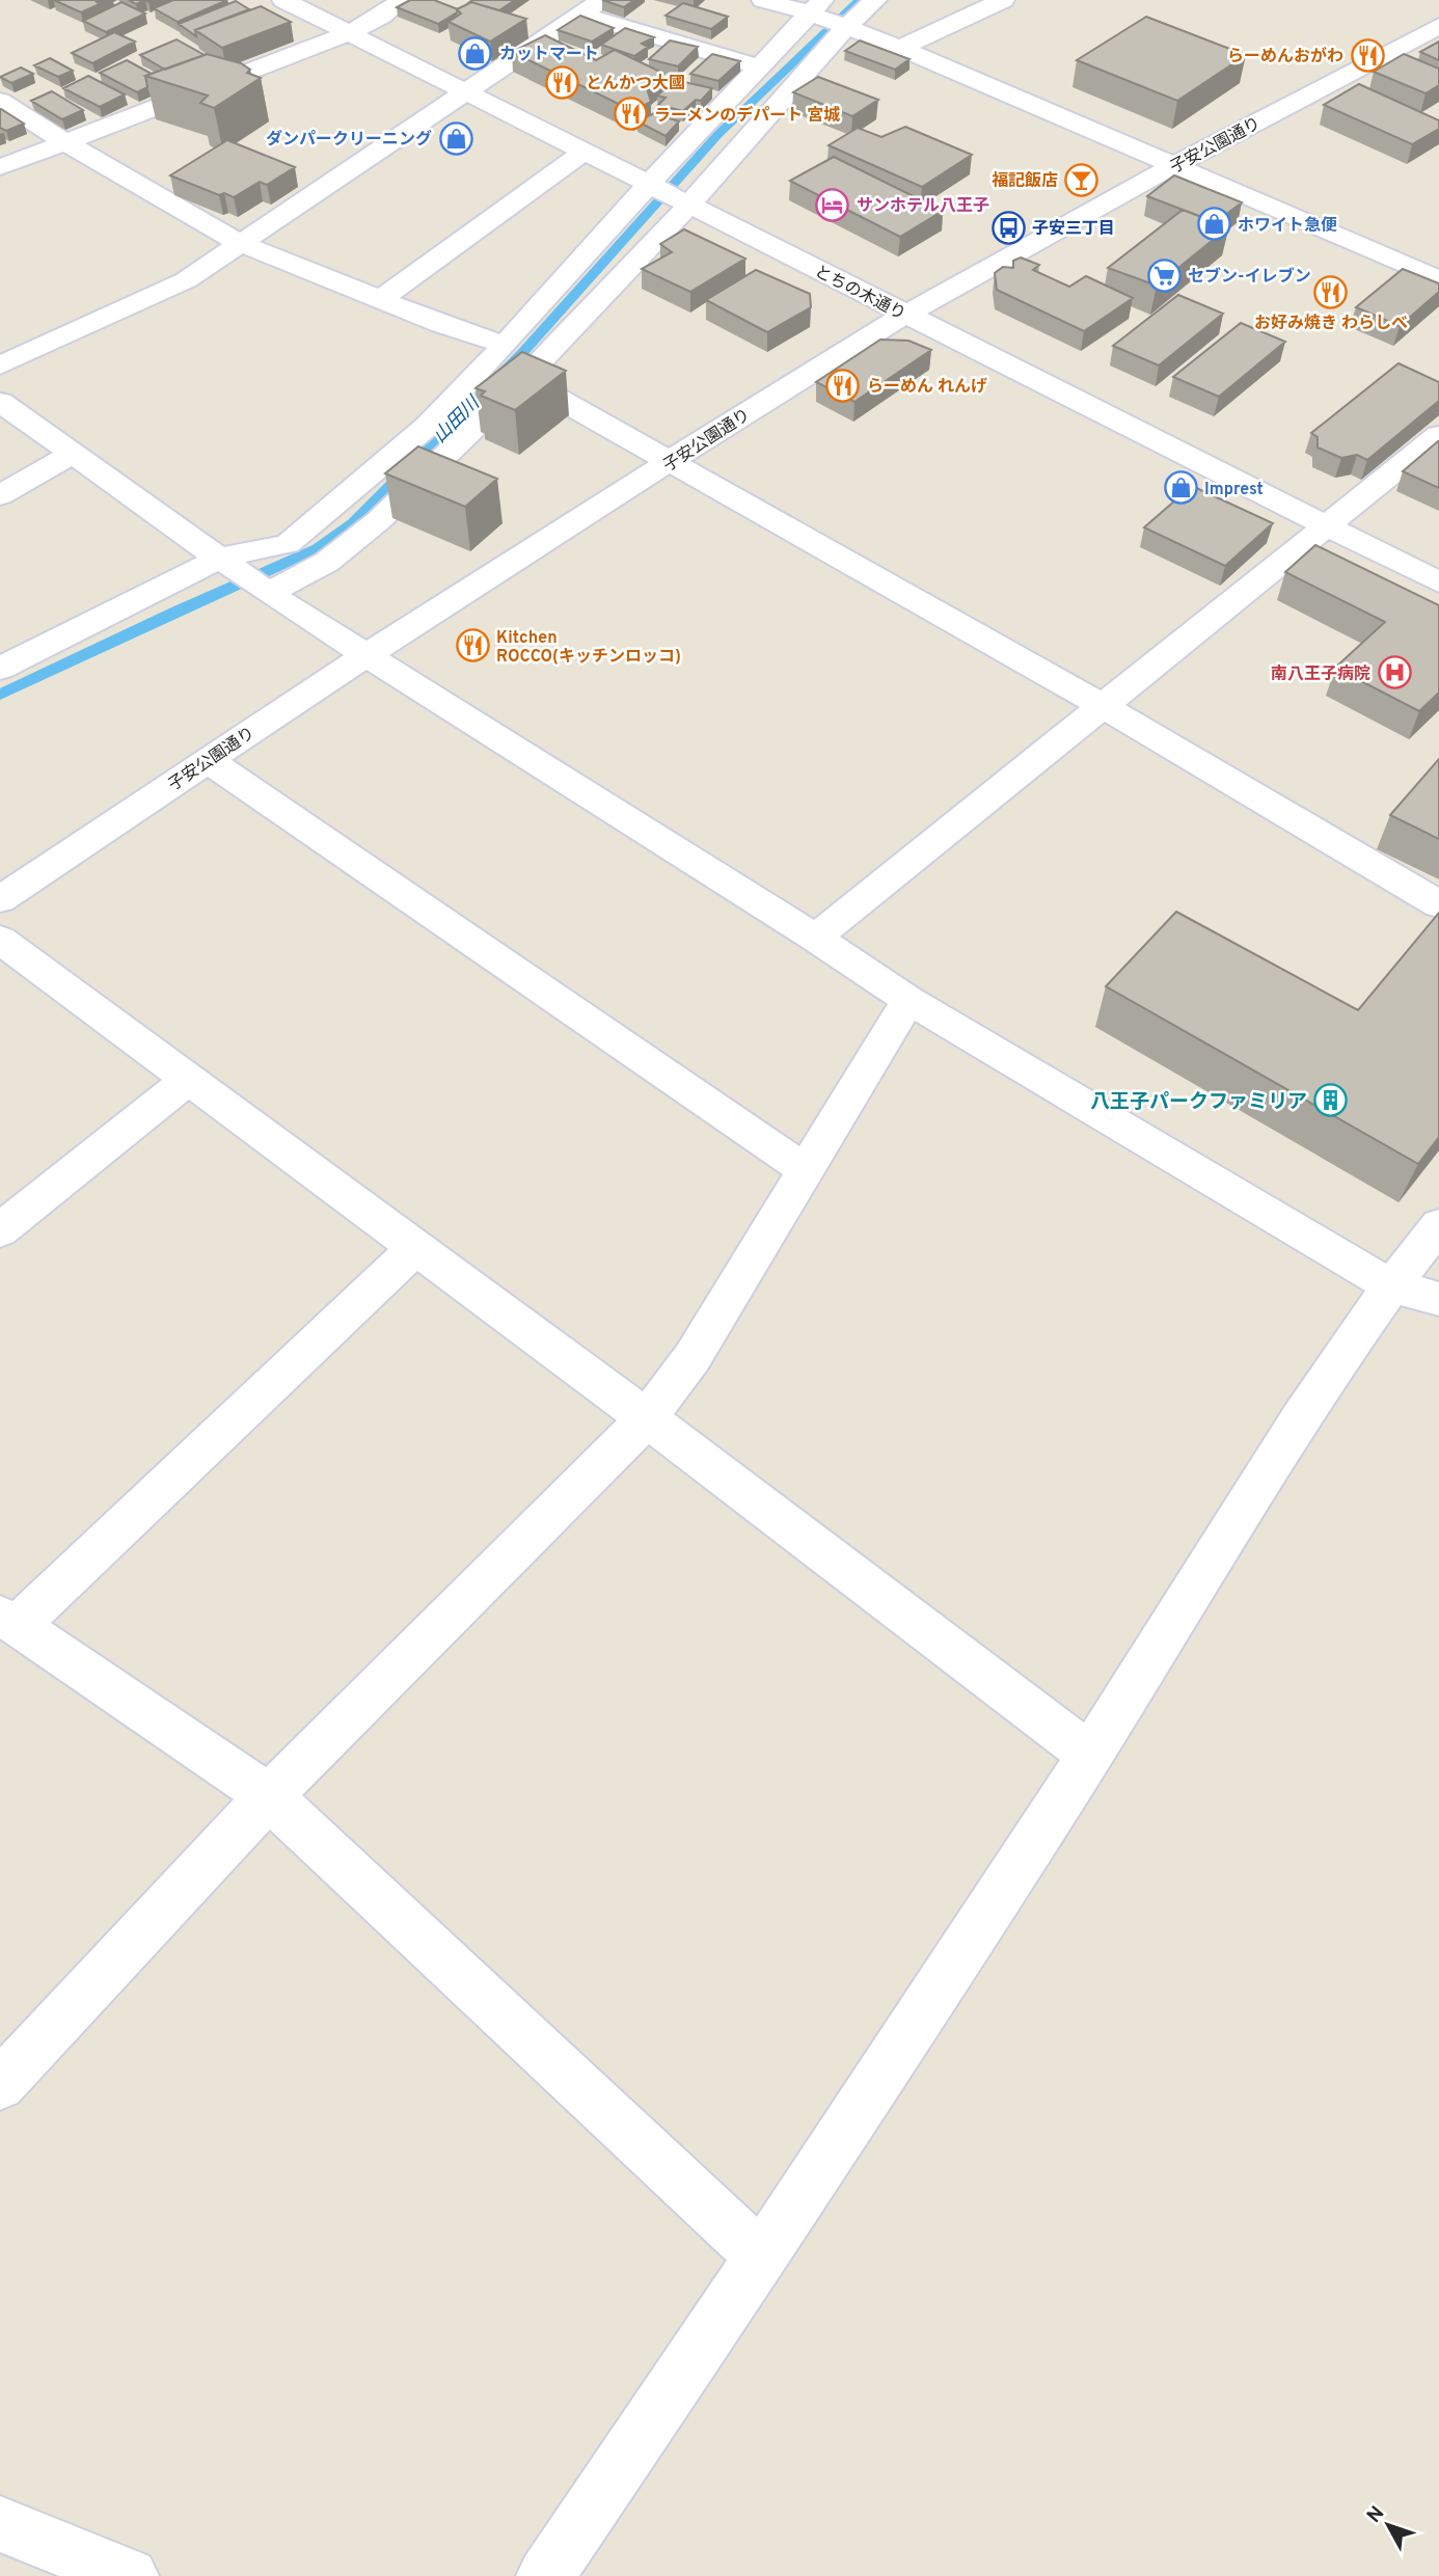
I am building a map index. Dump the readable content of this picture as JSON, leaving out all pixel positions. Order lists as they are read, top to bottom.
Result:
{
  "streets": {
    "street": ["子安公園通り", "とちの木通り"]
  },
  "crossings": [
    ["子安公園通り", "とちの木通り"]
  ],
  "water": ["山田川"],
  "places": {
    "shop": [
      "カットマート",
      "ダンパークリーニング",
      "ホワイト急便",
      "Imprest"
    ],
    "restaurant": [
      "らーめんおがわ",
      "とんかつ大國",
      "ラーメンのデパート 宮城",
      "お好み焼き わらしべ",
      "らーめん れんげ",
      "Kitchen ROCCO(キッチンロッコ)"
    ],
    "bar": ["福記飯店"],
    "hotel": ["サンホテル八王子"],
    "bus stop": ["子安三丁目"],
    "supermarket": ["セブン-イレブン"],
    "hospital": ["南八王子病院"],
    "building": ["八王子パークファミリア"]
  },
  "north": "top left"
}
